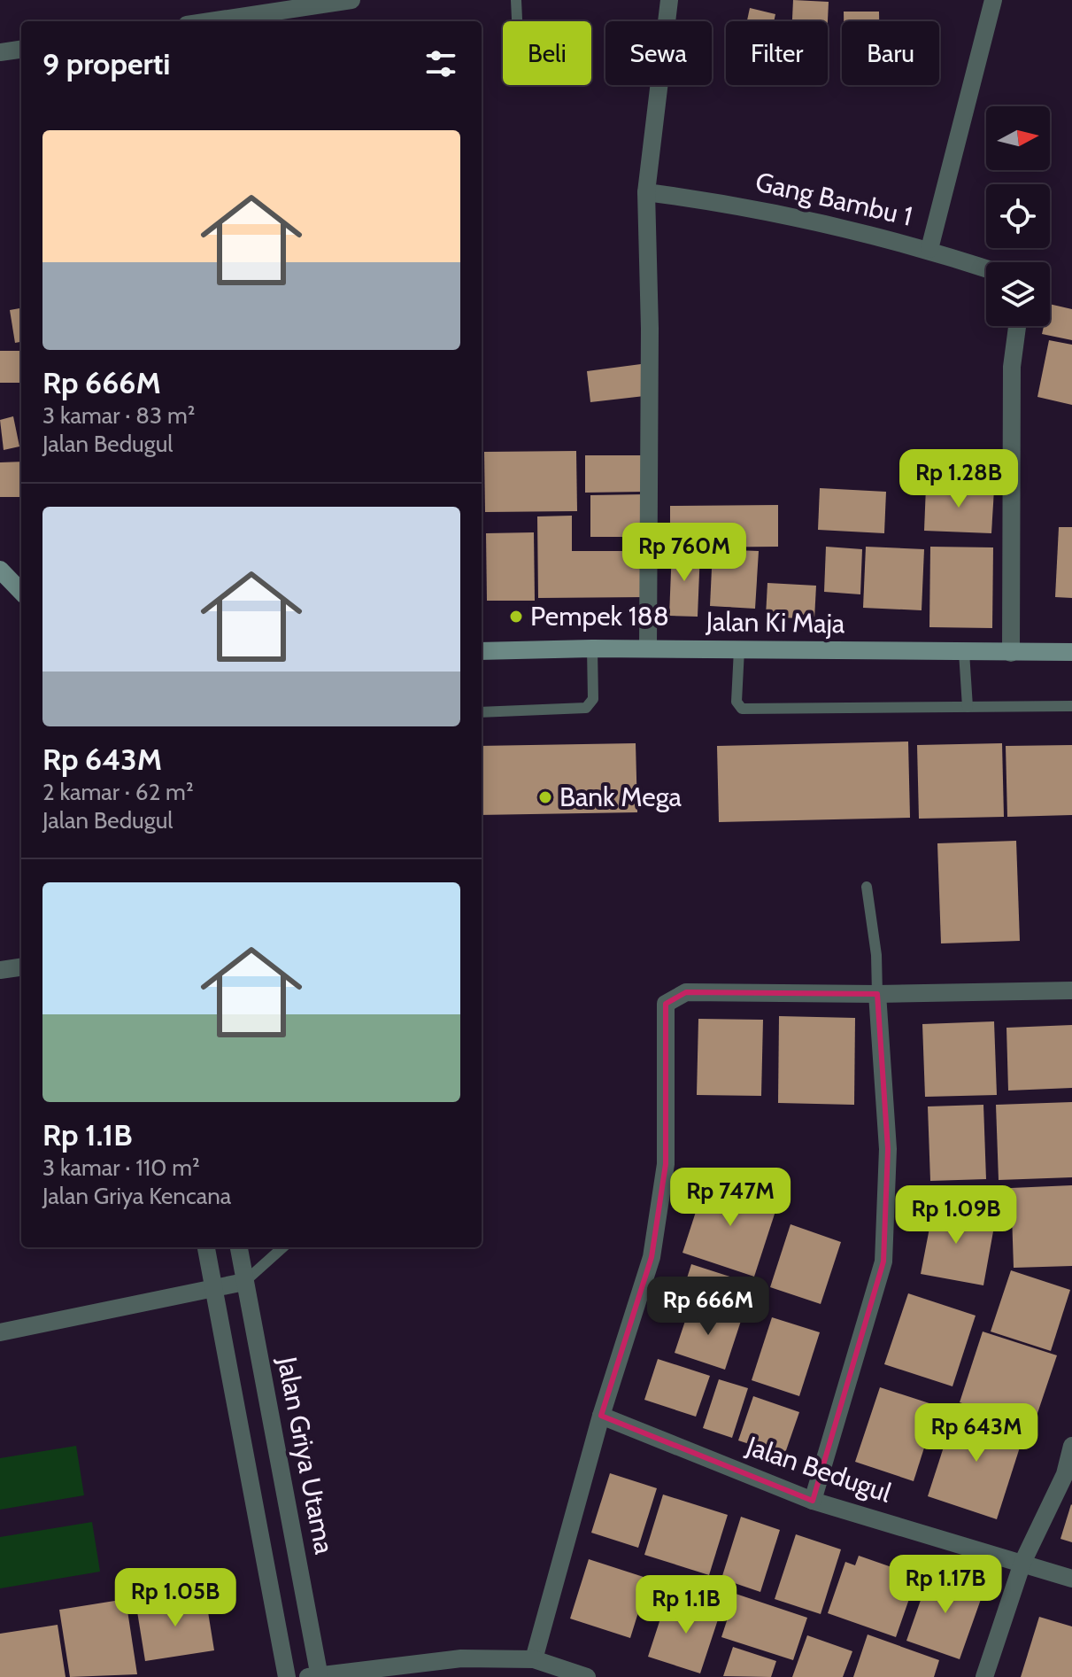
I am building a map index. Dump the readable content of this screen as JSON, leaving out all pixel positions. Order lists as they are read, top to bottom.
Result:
{
  "streets": {
    "main road": ["Jalan Ki Maja"],
    "street": ["Gang Bambu 1", "Jalan Griya Utama", "Jalan Bedugul"]
  },
  "places": ["Pempek 188", "Bank Mega"],
  "north": "right",
  "page": {
    "chip": [
      "Beli",
      "Sewa",
      "Filter",
      "Baru"
    ],
    "heading": "9 properti",
    "list": [
      {
        "name": "Rp 666M",
        "note": "3 kamar · 83 m² · Jalan Bedugul"
      },
      {
        "name": "Rp 643M",
        "note": "2 kamar · 62 m² · Jalan Bedugul"
      },
      {
        "name": "Rp 1.1B",
        "note": "3 kamar · 110 m² · Jalan Griya Kencana"
      }
    ],
    "price": [
      "Rp 1.28B",
      "Rp 760M",
      "Rp 747M",
      "Rp 1.09B",
      "Rp 666M",
      "Rp 643M",
      "Rp 1.17B",
      "Rp 1.05B",
      "Rp 1.1B"
    ]
  }
}
